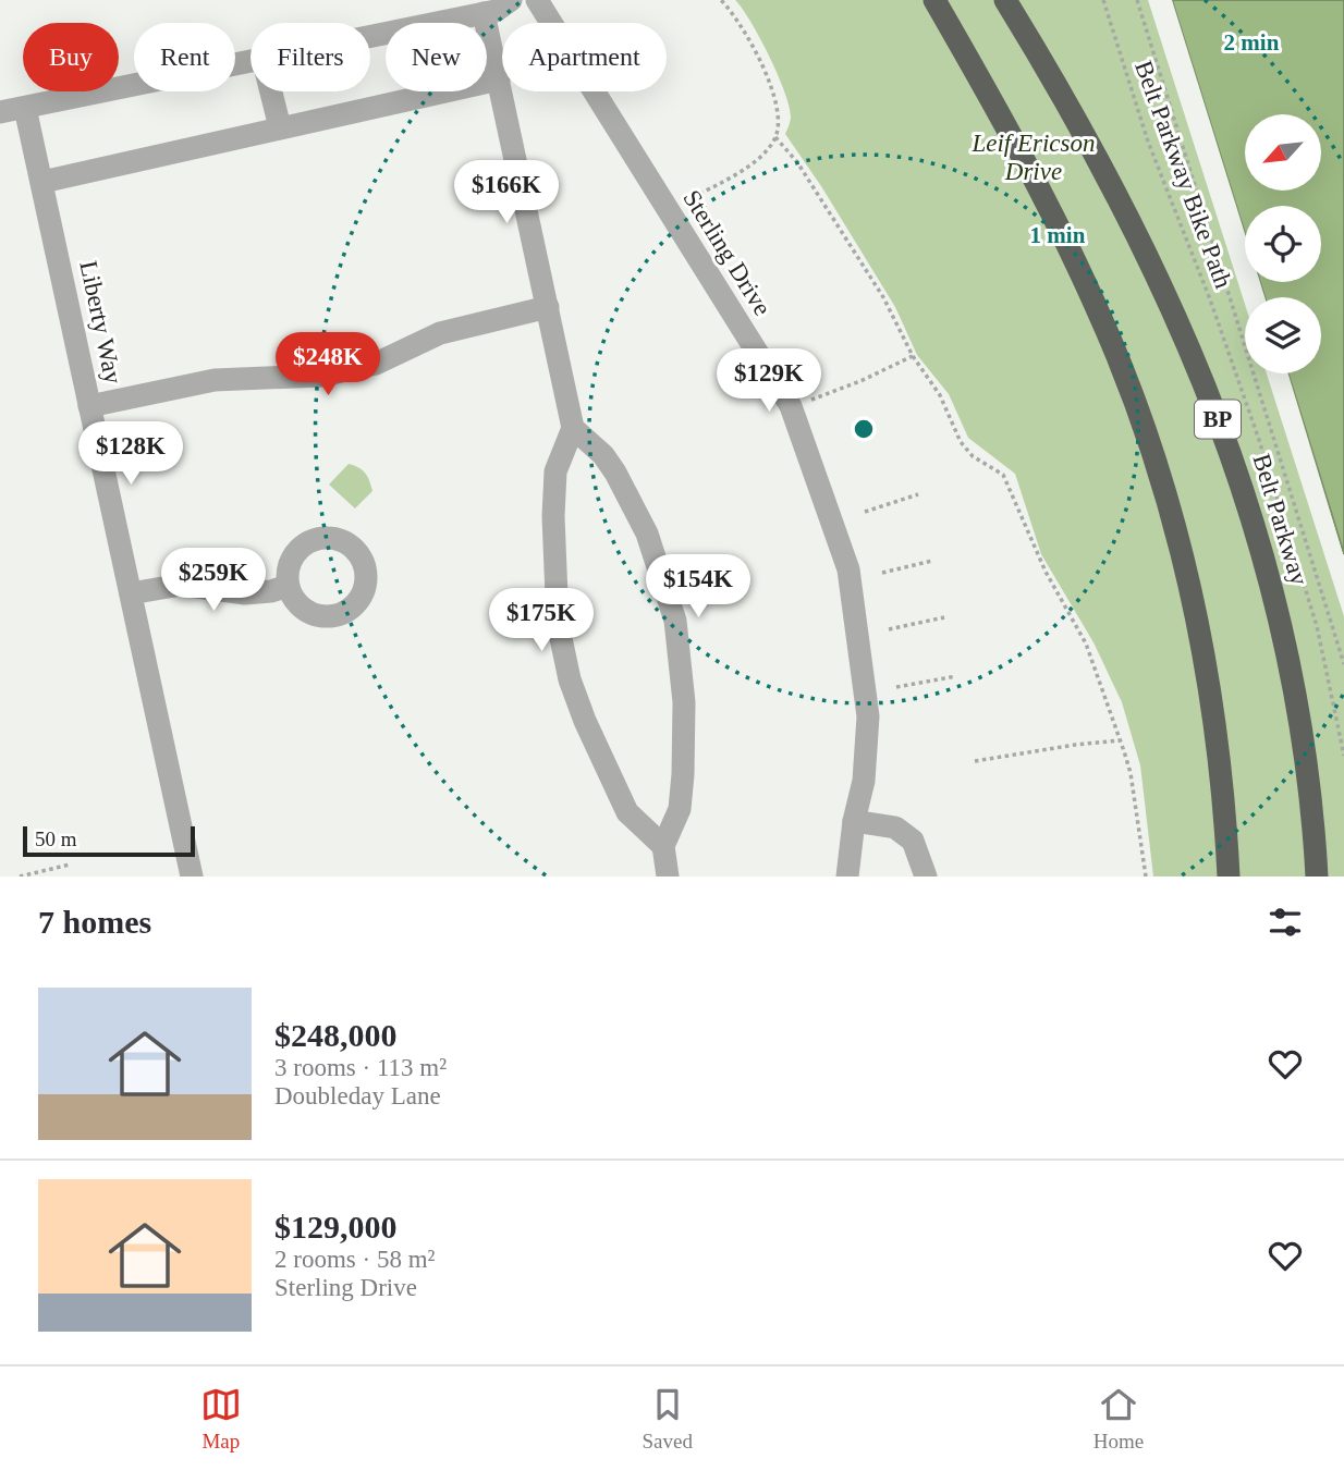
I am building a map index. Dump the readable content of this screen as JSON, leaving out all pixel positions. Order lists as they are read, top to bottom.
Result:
{
  "streets": {
    "highway": ["BP", "Belt Parkway"],
    "street": ["Sterling Drive", "Liberty Way"],
    "path": ["Belt Parkway Bike Path"]
  },
  "parks": ["Leif Ericson Drive"],
  "scale_bar": "50 m",
  "north": "bottom left",
  "page": {
    "chip": [
      "Buy",
      "Rent",
      "Filters",
      "New",
      "Apartment"
    ],
    "price": [
      "$166K",
      "$248K",
      "$129K",
      "$128K",
      "$259K",
      "$154K",
      "$175K"
    ],
    "scale": "50 m",
    "heading": "7 homes",
    "list": [
      {
        "name": "$248,000",
        "note": "3 rooms · 113 m² · Doubleday Lane"
      },
      {
        "name": "$129,000",
        "note": "2 rooms · 58 m² · Sterling Drive"
      }
    ],
    "tabs": ["Map", "Saved", "Home"]
  },
  "rings": ["2 min", "1 min"]
}
